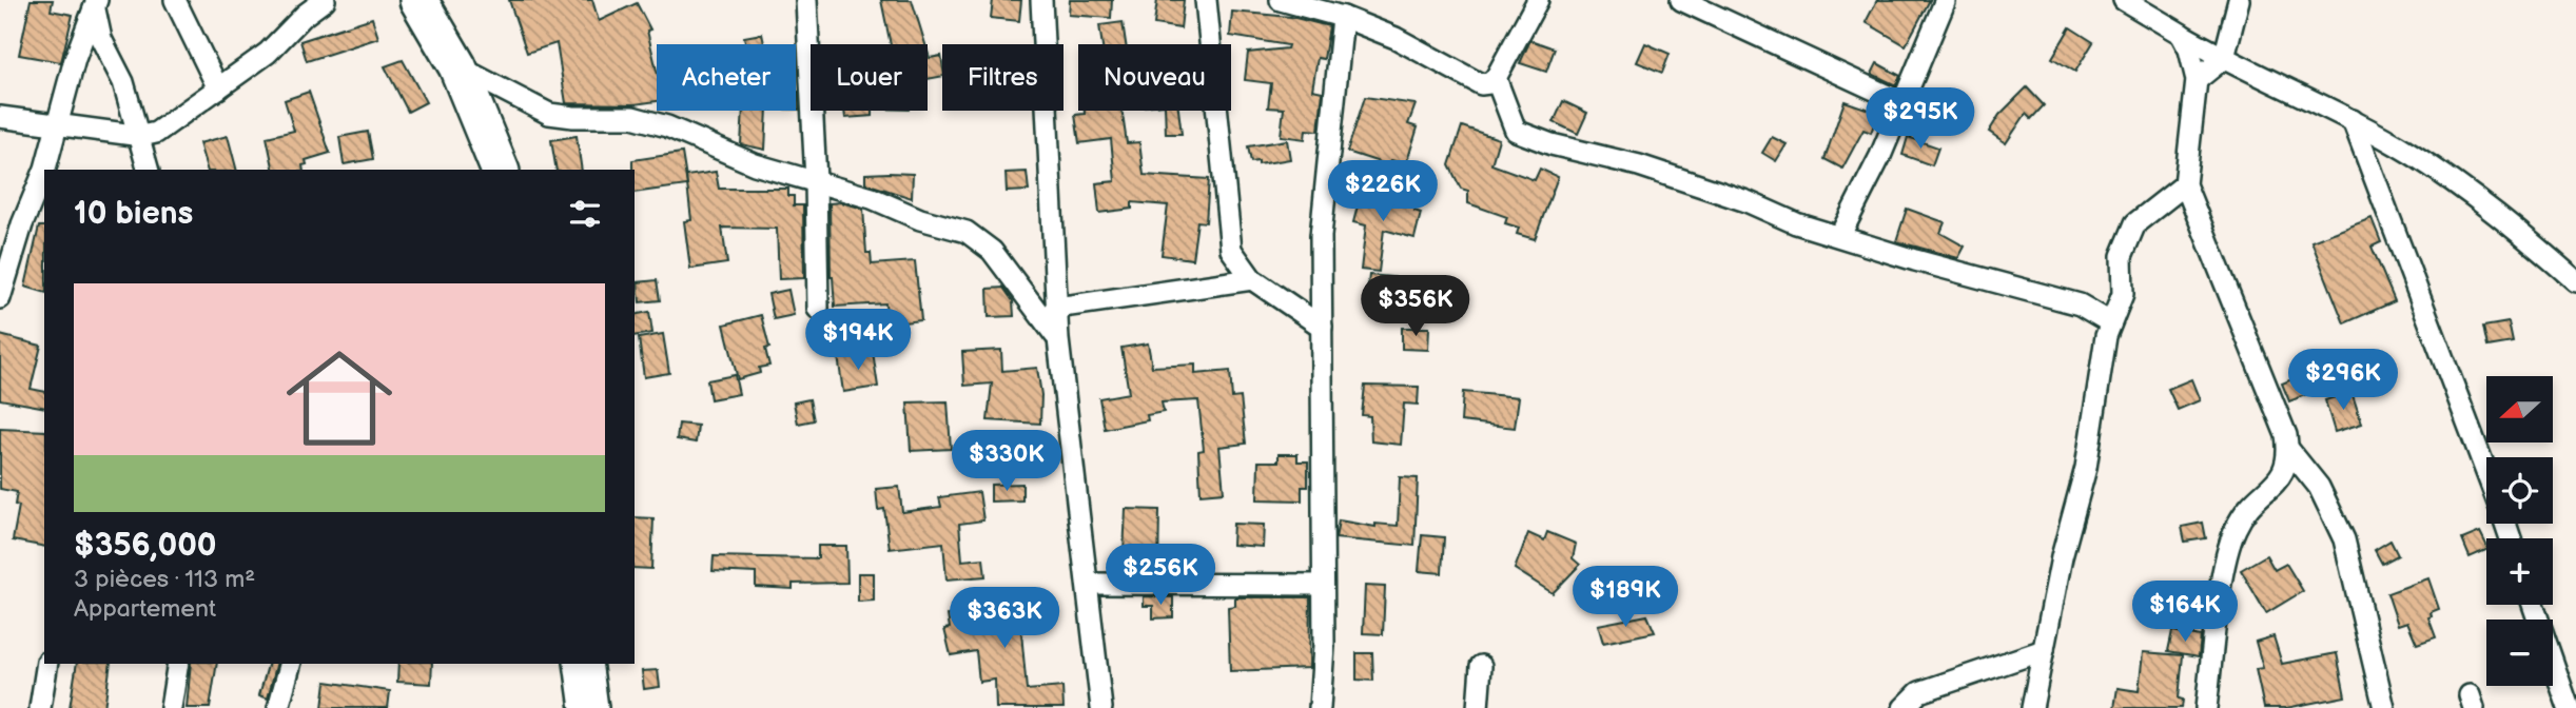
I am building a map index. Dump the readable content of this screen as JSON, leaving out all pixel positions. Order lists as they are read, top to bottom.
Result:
{
  "north": "left",
  "page": {
    "chip": [
      "Acheter",
      "Louer",
      "Filtres",
      "Nouveau"
    ],
    "price": [
      "$295K",
      "$226K",
      "$356K",
      "$194K",
      "$296K",
      "$330K",
      "$256K",
      "$189K",
      "$164K",
      "$363K"
    ],
    "heading": "10 biens",
    "list": [
      {
        "name": "$356,000",
        "note": "3 pièces · 113 m² · Appartement"
      }
    ],
    "map_buttons": ["+", "−"]
  }
}
